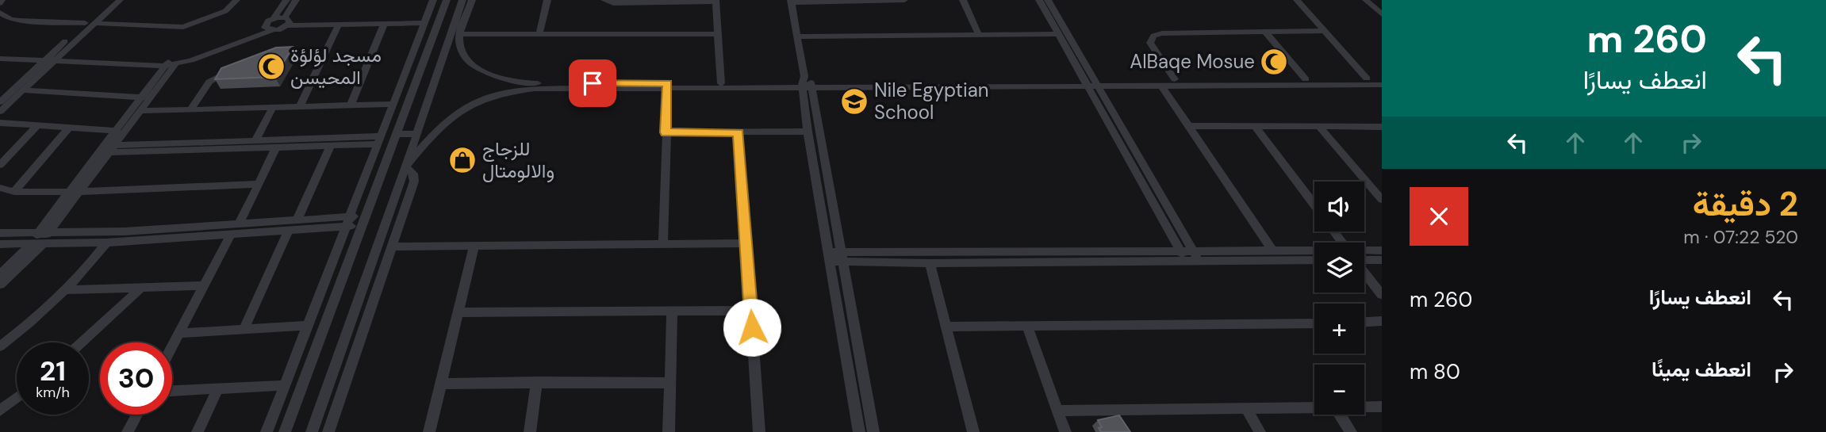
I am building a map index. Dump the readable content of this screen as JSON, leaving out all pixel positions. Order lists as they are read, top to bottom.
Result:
{
  "places": {
    "mosque": ["AlBaqe Mosue", "مسجد لؤلؤة المحيسن"],
    "school or university": ["Nile Egyptian School"],
    "shop": ["للزجاج والالومتال"]
  },
  "page": {
    "turn": ["260 m", "انعطف يسارًا"],
    "heading": ["2 دقيقة", "520 m · 07:22"],
    "map_buttons": ["+", "−"],
    "list": [
      {
        "name": "انعطف يسارًا",
        "value": "260 m"
      },
      {
        "name": "انعطف يمينًا",
        "value": "80 m"
      }
    ],
    "speed": "21 km/h",
    "limit": "30"
  }
}
